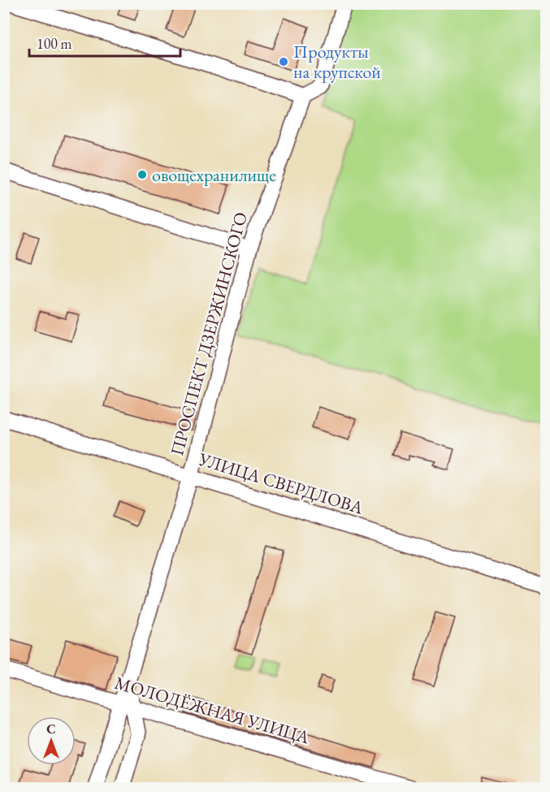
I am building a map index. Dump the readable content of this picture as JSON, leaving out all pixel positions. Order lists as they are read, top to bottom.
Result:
{
  "streets": {
    "street": ["ПРОСПЕКТ ДЗЕРЖИНСКОГО", "УЛИЦА СВЕРДЛОВА", "МОЛОДЁЖНАЯ УЛИЦА"]
  },
  "crossings": [
    ["ПРОСПЕКТ ДЗЕРЖИНСКОГО", "УЛИЦА СВЕРДЛОВА"],
    ["ПРОСПЕКТ ДЗЕРЖИНСКОГО", "МОЛОДЁЖНАЯ УЛИЦА"]
  ],
  "places": ["Продукты на крупской", "овощехранилище"],
  "scale_bar": "100 m",
  "north": "top"
}
